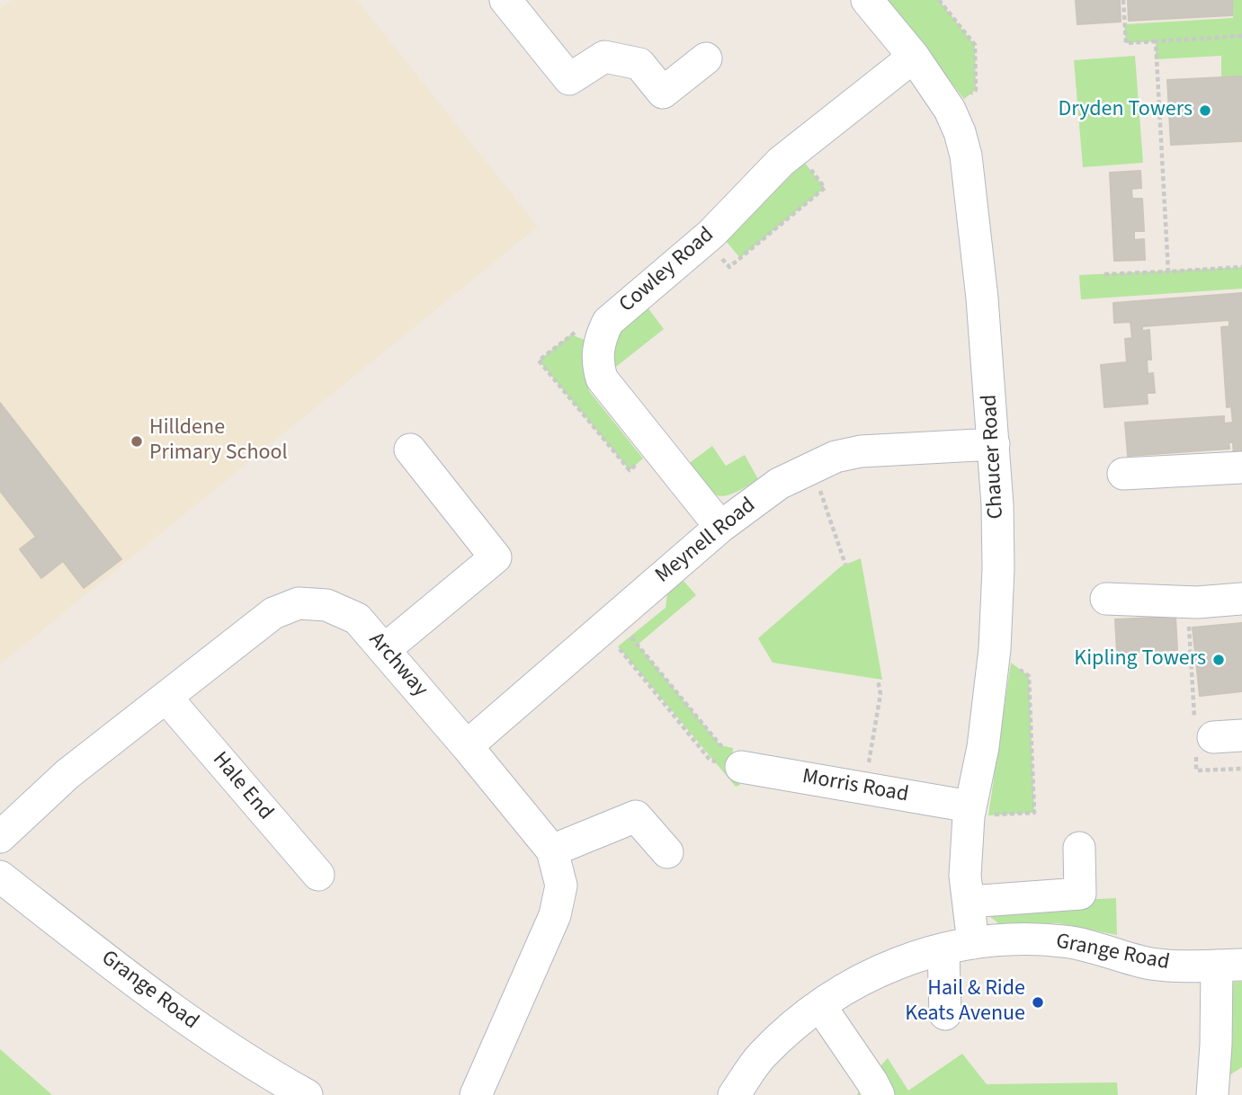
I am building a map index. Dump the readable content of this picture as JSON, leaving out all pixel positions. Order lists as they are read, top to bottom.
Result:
{
  "streets": {
    "street": [
      "Cowley Road",
      "Chaucer Road",
      "Meynell Road",
      "Archway",
      "Hale End",
      "Morris Road",
      "Grange Road"
    ]
  },
  "crossings": [
    ["Cowley Road", "Chaucer Road"],
    ["Cowley Road", "Meynell Road"],
    ["Chaucer Road", "Meynell Road"],
    ["Chaucer Road", "Morris Road"],
    ["Chaucer Road", "Grange Road"],
    ["Meynell Road", "Archway"],
    ["Archway", "Hale End"]
  ],
  "places": [
    "Dryden Towers",
    "Hilldene Primary School",
    "Kipling Towers",
    "Hail & Ride Keats Avenue"
  ]
}
